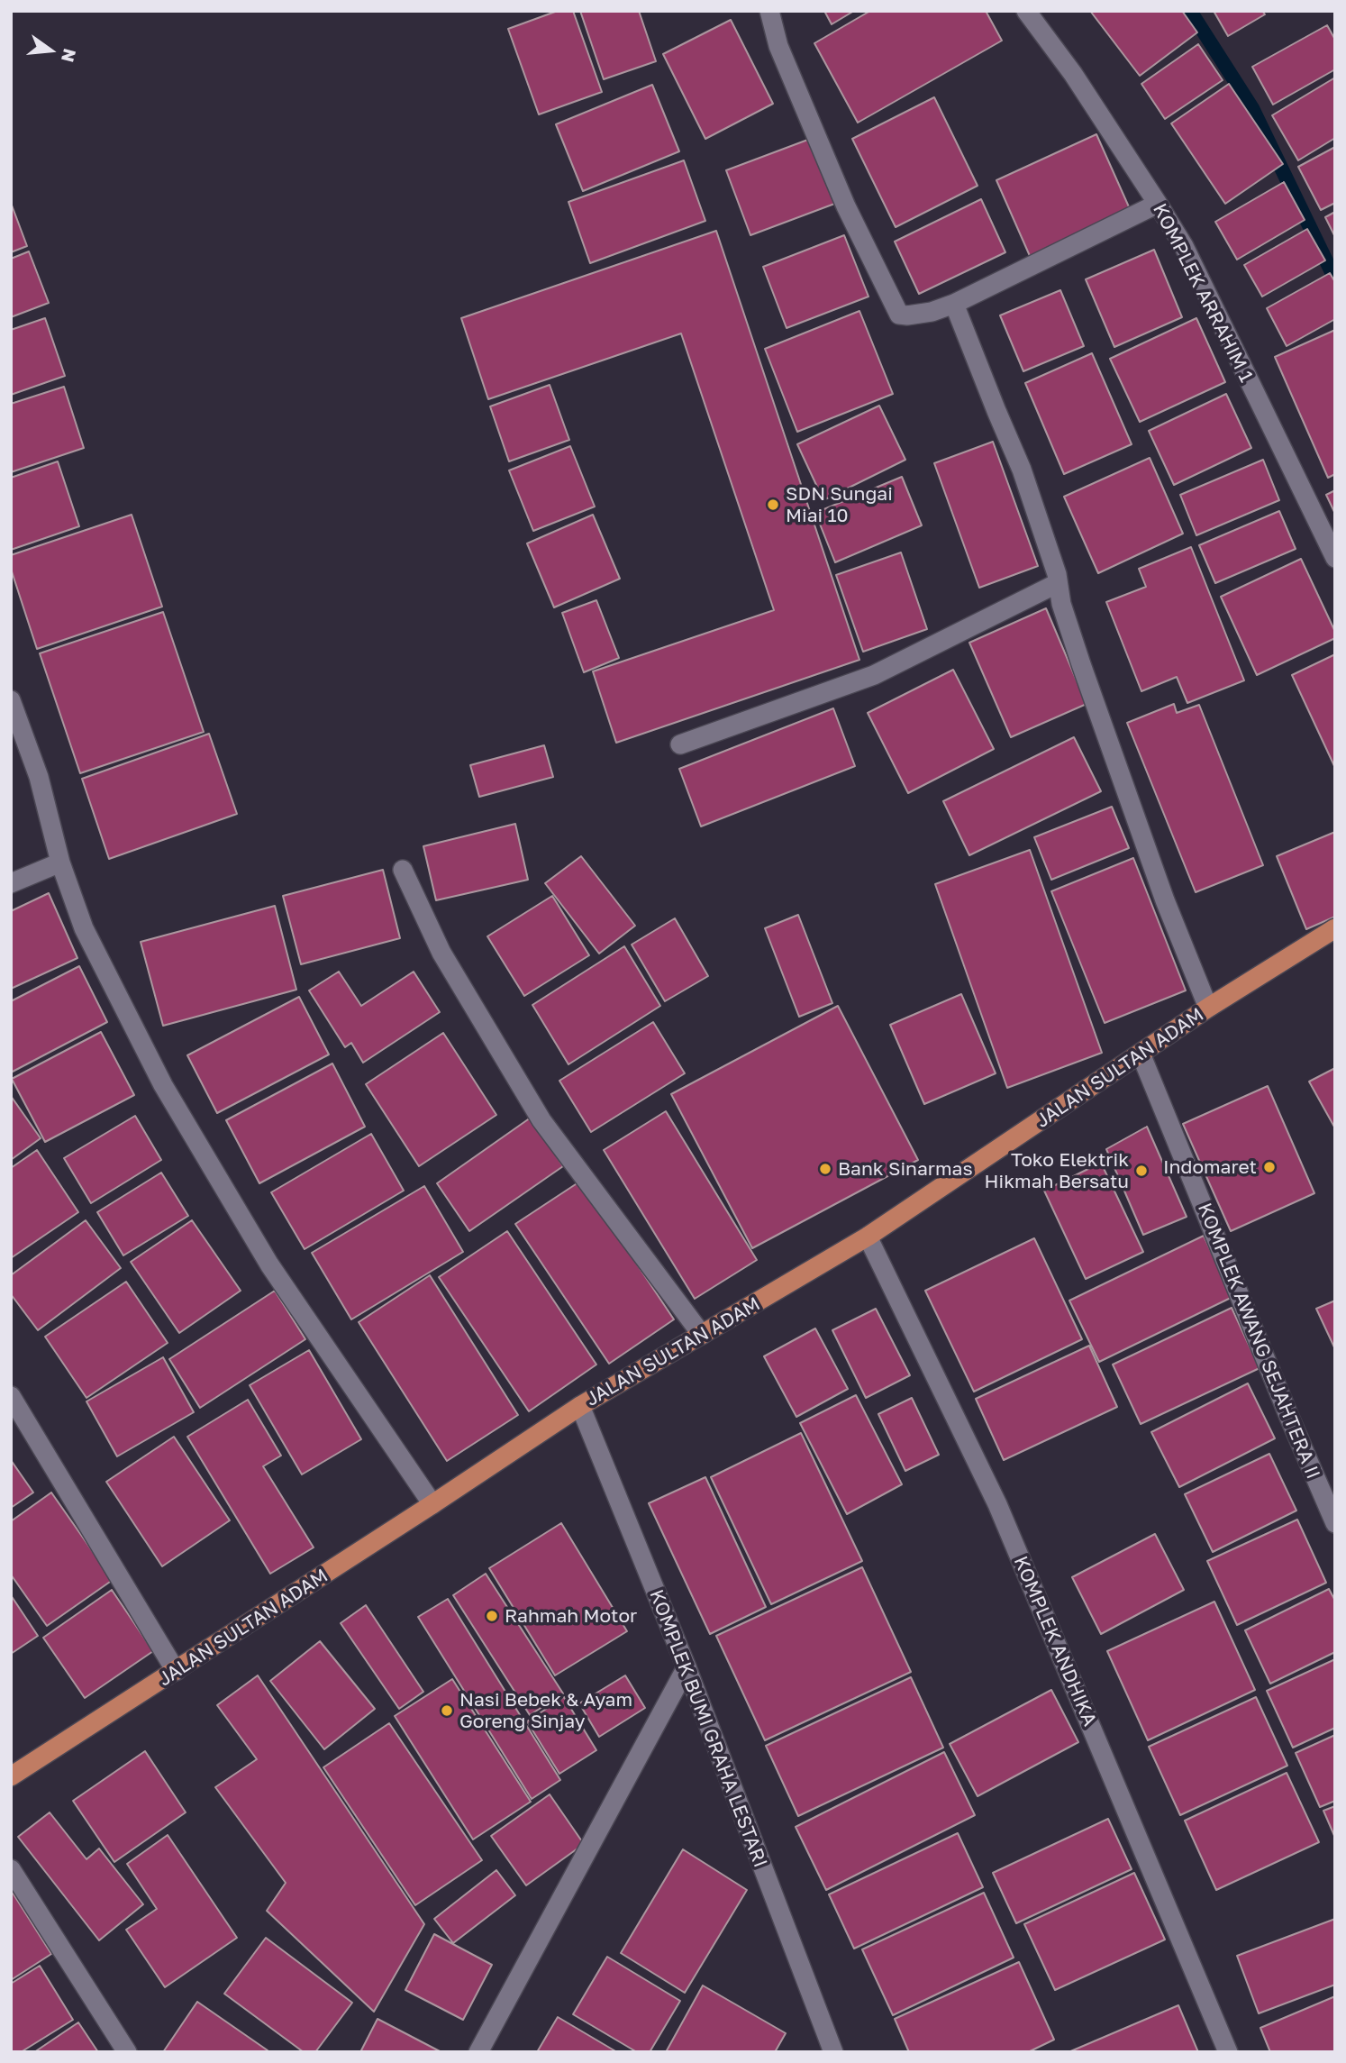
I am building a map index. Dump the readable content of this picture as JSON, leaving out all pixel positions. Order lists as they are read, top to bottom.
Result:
{
  "streets": {
    "main road": ["JALAN SULTAN ADAM"],
    "street": [
      "KOMPLEK ARRAHIM 1",
      "KOMPLEK AWANG SEJAHTERA II",
      "KOMPLEK ANDHIKA",
      "KOMPLEK BUMI GRAHA LESTARI"
    ]
  },
  "crossings": [
    ["JALAN SULTAN ADAM", "KOMPLEK AWANG SEJAHTERA II"],
    ["JALAN SULTAN ADAM", "KOMPLEK ANDHIKA"],
    ["JALAN SULTAN ADAM", "KOMPLEK BUMI GRAHA LESTARI"]
  ],
  "places": [
    "SDN Sungai Miai 10",
    "Indomaret",
    "Bank Sinarmas",
    "Toko Elektrik Hikmah Bersatu",
    "Rahmah Motor",
    "Nasi Bebek & Ayam Goreng Sinjay"
  ],
  "north": "right"
}
